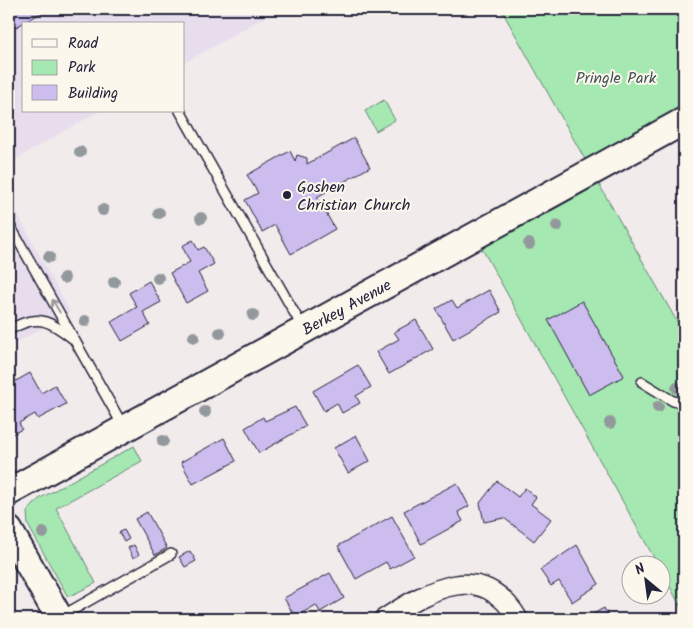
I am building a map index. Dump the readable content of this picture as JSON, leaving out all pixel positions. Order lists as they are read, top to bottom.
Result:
{
  "streets": {
    "street": ["Berkey Avenue"]
  },
  "parks": ["Pringle Park"],
  "places": ["Goshen Christian Church"],
  "legend": ["Road", "Park", "Building"],
  "north": "top left"
}
